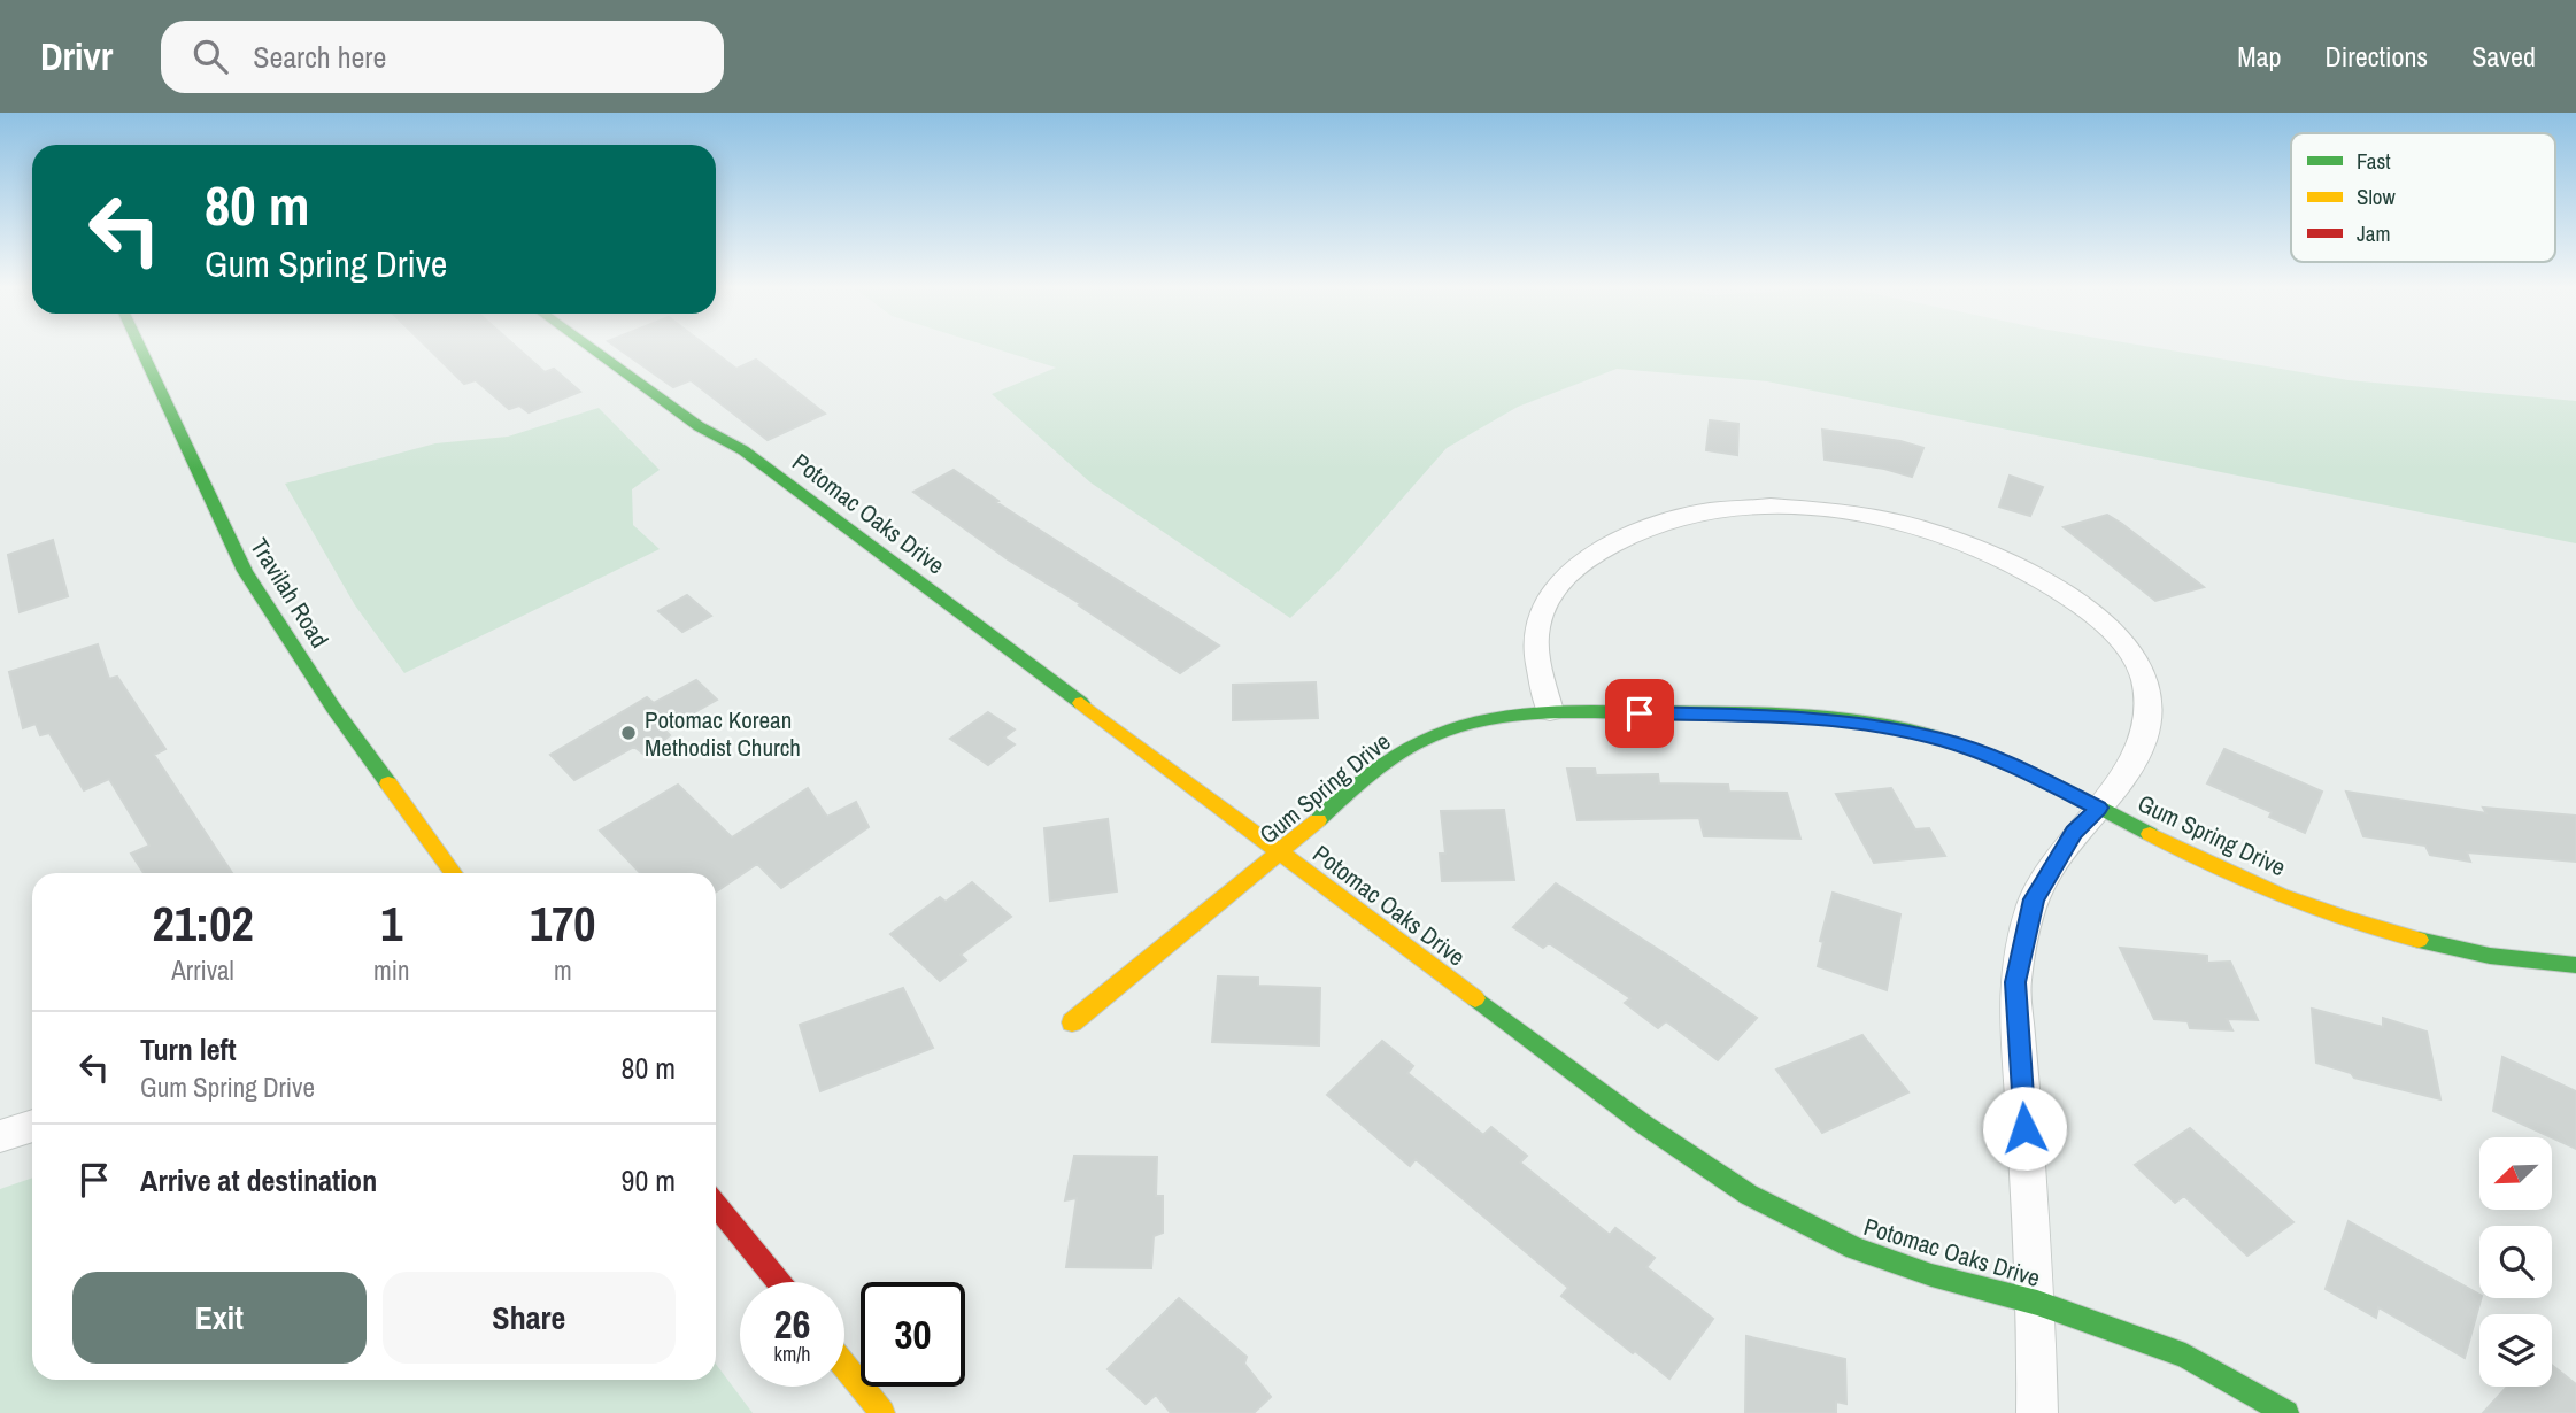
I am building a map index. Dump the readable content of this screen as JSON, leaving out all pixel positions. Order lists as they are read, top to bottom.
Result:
{
  "streets": {
    "street": ["Potomac Oaks Drive", "Travilah Road", "Gum Spring Drive"]
  },
  "crossings": [
    ["Potomac Oaks Drive", "Gum Spring Drive"]
  ],
  "places": ["Potomac Korean Methodist Church"],
  "legend": ["Fast", "Slow", "Jam"],
  "north": "bottom left",
  "page": {
    "header": "Drivr",
    "search": "Search here",
    "nav": ["Map", "Directions", "Saved"],
    "turn": ["80 m", "Gum Spring Drive"],
    "eta": [
      "21:02",
      "Arrival",
      "1",
      "min",
      "170",
      "m"
    ],
    "list": [
      {
        "name": "Turn left",
        "note": "Gum Spring Drive",
        "value": "80 m"
      },
      {
        "name": "Arrive at destination",
        "value": "90 m"
      }
    ],
    "buttons": ["Exit", "Share"],
    "speed": "26 km/h",
    "limit": "30"
  }
}
